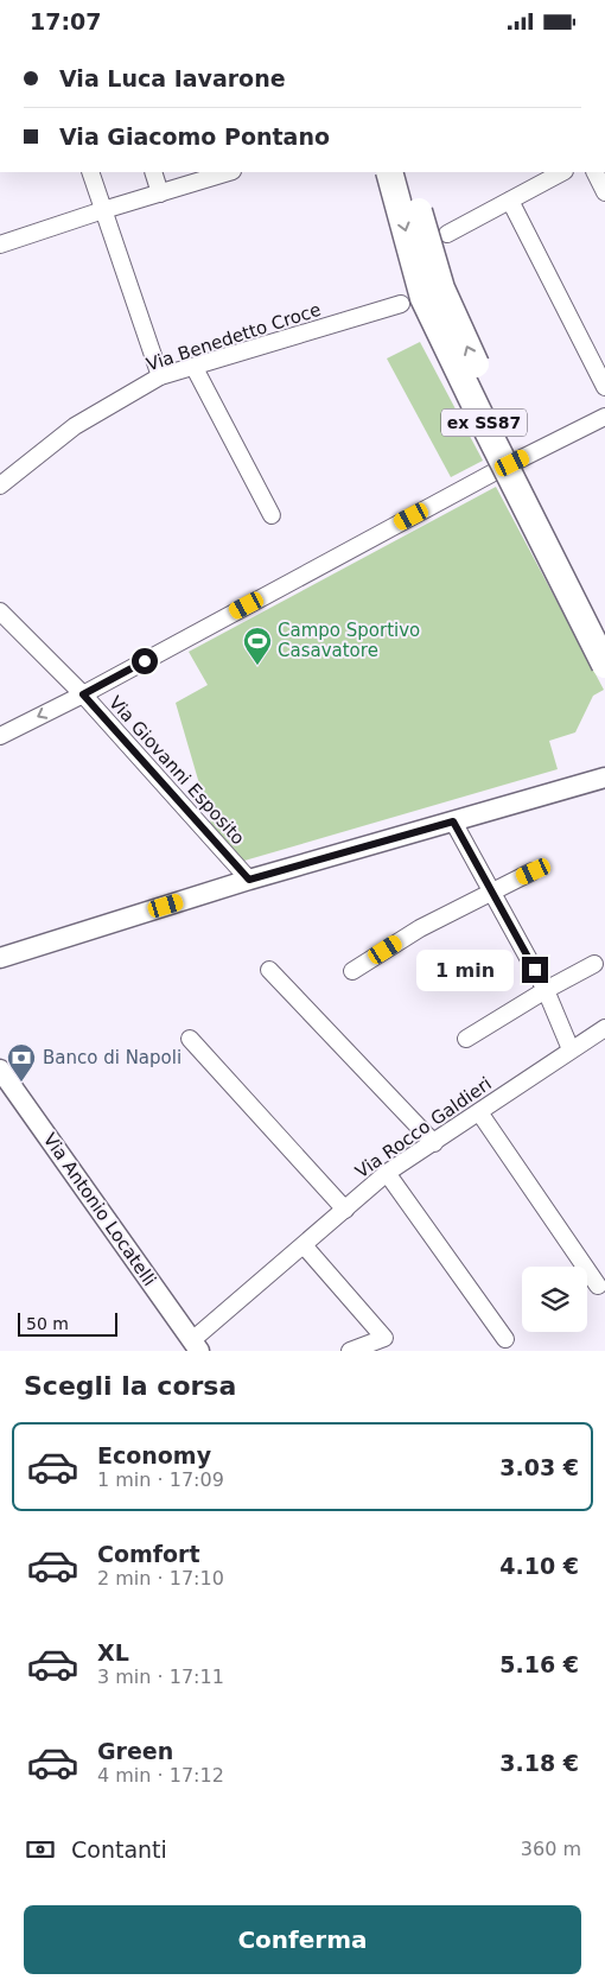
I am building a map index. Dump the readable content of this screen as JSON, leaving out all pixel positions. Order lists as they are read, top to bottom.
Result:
{
  "streets": {
    "highway": ["ex SS87"],
    "street": [
      "Via Benedetto Croce",
      "Via Giovanni Esposito",
      "Via Rocco Galdieri",
      "Via Antonio Locatelli"
    ]
  },
  "crossings": [
    ["Via Rocco Galdieri", "Via Antonio Locatelli"]
  ],
  "places": {
    "sports": ["Campo Sportivo Casavatore"],
    "bank": ["Banco di Napoli"]
  },
  "scale_bar": "50 m",
  "page": {
    "status": "17:07",
    "banner": ["Via Luca Iavarone", "Via Giacomo Pontano"],
    "bubble": "1 min",
    "scale": "50 m",
    "heading": "Scegli la corsa",
    "list": [
      {
        "name": "Economy",
        "note": "1 min · 17:09",
        "value": "3.03 €"
      },
      {
        "name": "Comfort",
        "note": "2 min · 17:10",
        "value": "4.10 €"
      },
      {
        "name": "XL",
        "note": "3 min · 17:11",
        "value": "5.16 €"
      },
      {
        "name": "Green",
        "note": "4 min · 17:12",
        "value": "3.18 €"
      }
    ],
    "pay": ["Contanti", "360 m"],
    "buttons": "Conferma"
  }
}
